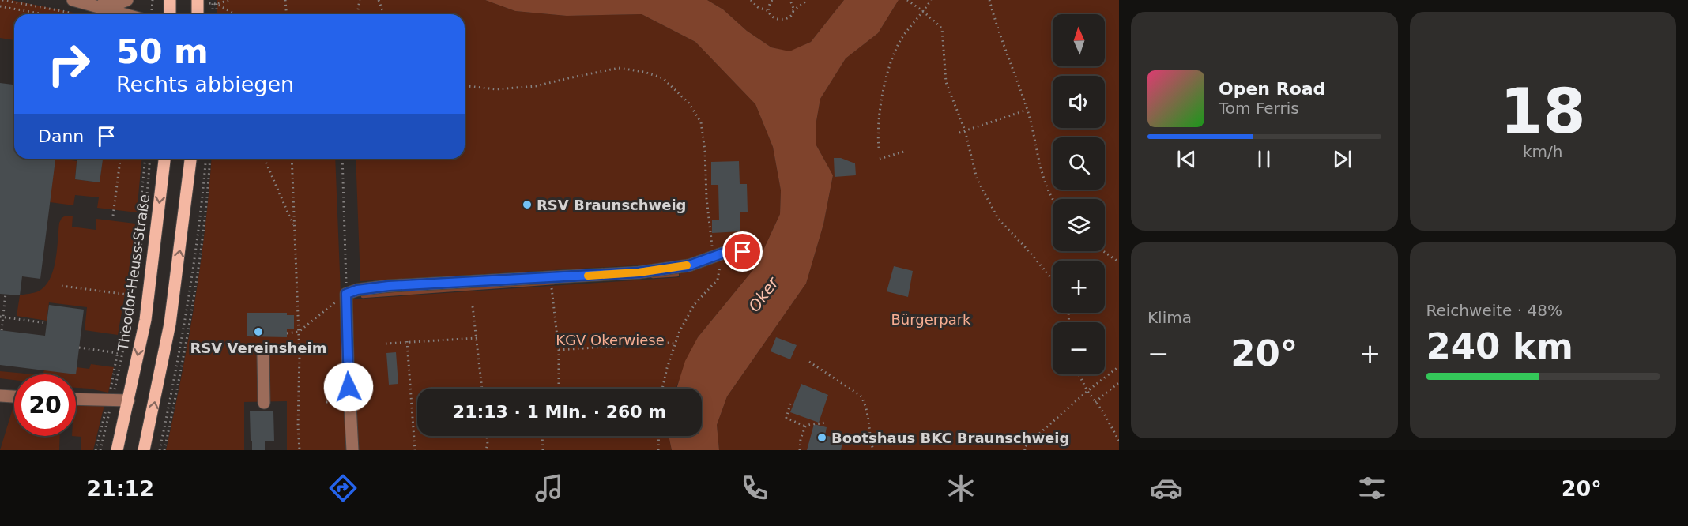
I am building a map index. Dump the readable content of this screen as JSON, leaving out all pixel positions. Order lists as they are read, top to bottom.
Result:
{
  "streets": {
    "main road": ["Theodor-Heuss-Straße"]
  },
  "water": ["Oker"],
  "parks": ["Bürgerpark", "KGV Okerwiese"],
  "places": ["RSV Braunschweig", "RSV Vereinsheim", "Bootshaus BKC Braunschweig"],
  "north": "top",
  "page": {
    "tile": [
      ["18", "km/h"],
      "Klima",
      ["Reichweite · 48%", "240 km"]
    ],
    "map_buttons": ["+", "−"],
    "turn": ["50 m", "Rechts abbiegen"],
    "song": ["Open Road", "Tom Ferris"],
    "then": "Dann",
    "heat": ["−", "20°", "+"],
    "limit": "20",
    "trip": "21:13 · 1 Min. · 260 m",
    "tabs": ["21:12", "20°"]
  }
}
